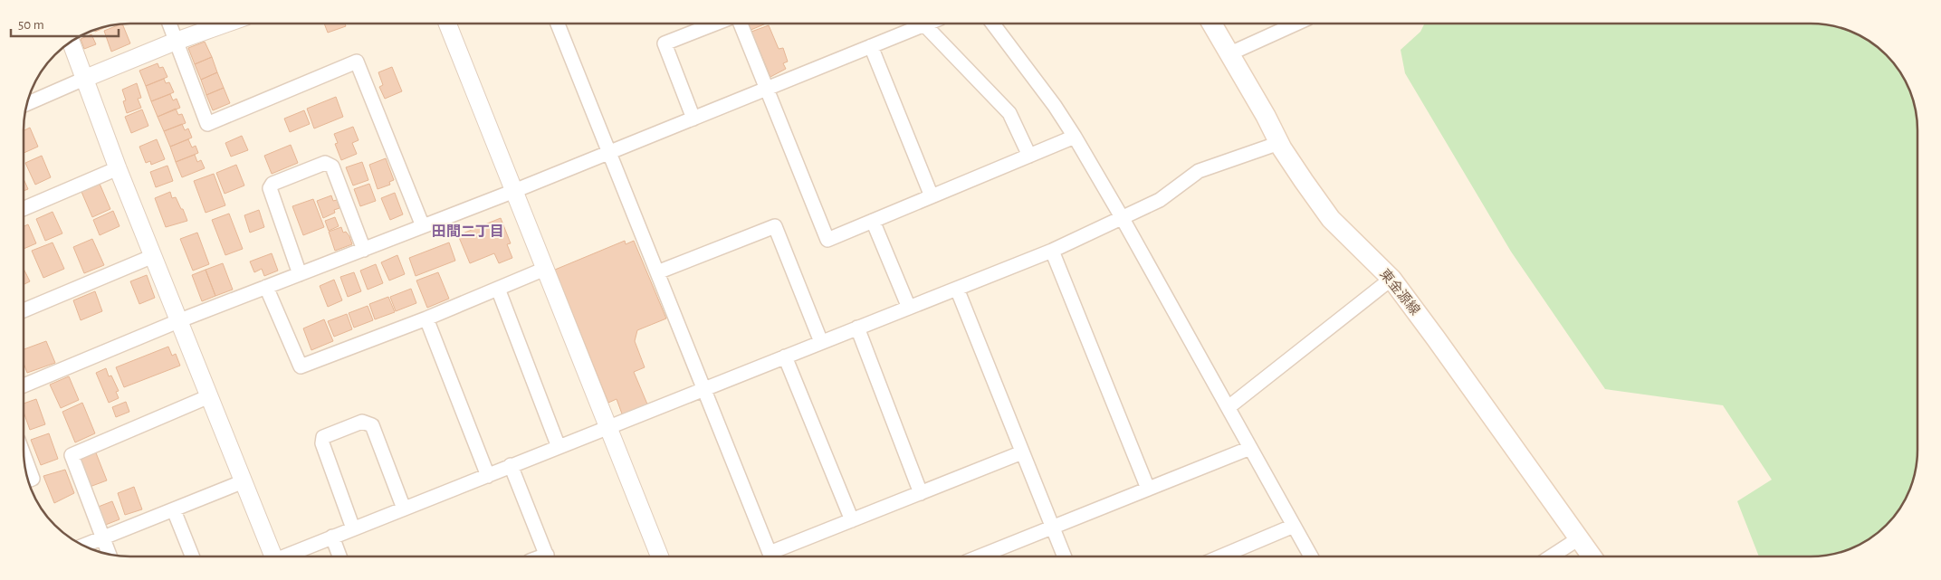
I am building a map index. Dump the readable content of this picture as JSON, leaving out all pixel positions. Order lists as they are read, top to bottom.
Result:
{
  "streets": {
    "main road": ["東金源線"]
  },
  "districts": ["田間二丁目"],
  "scale_bar": "50 m"
}
